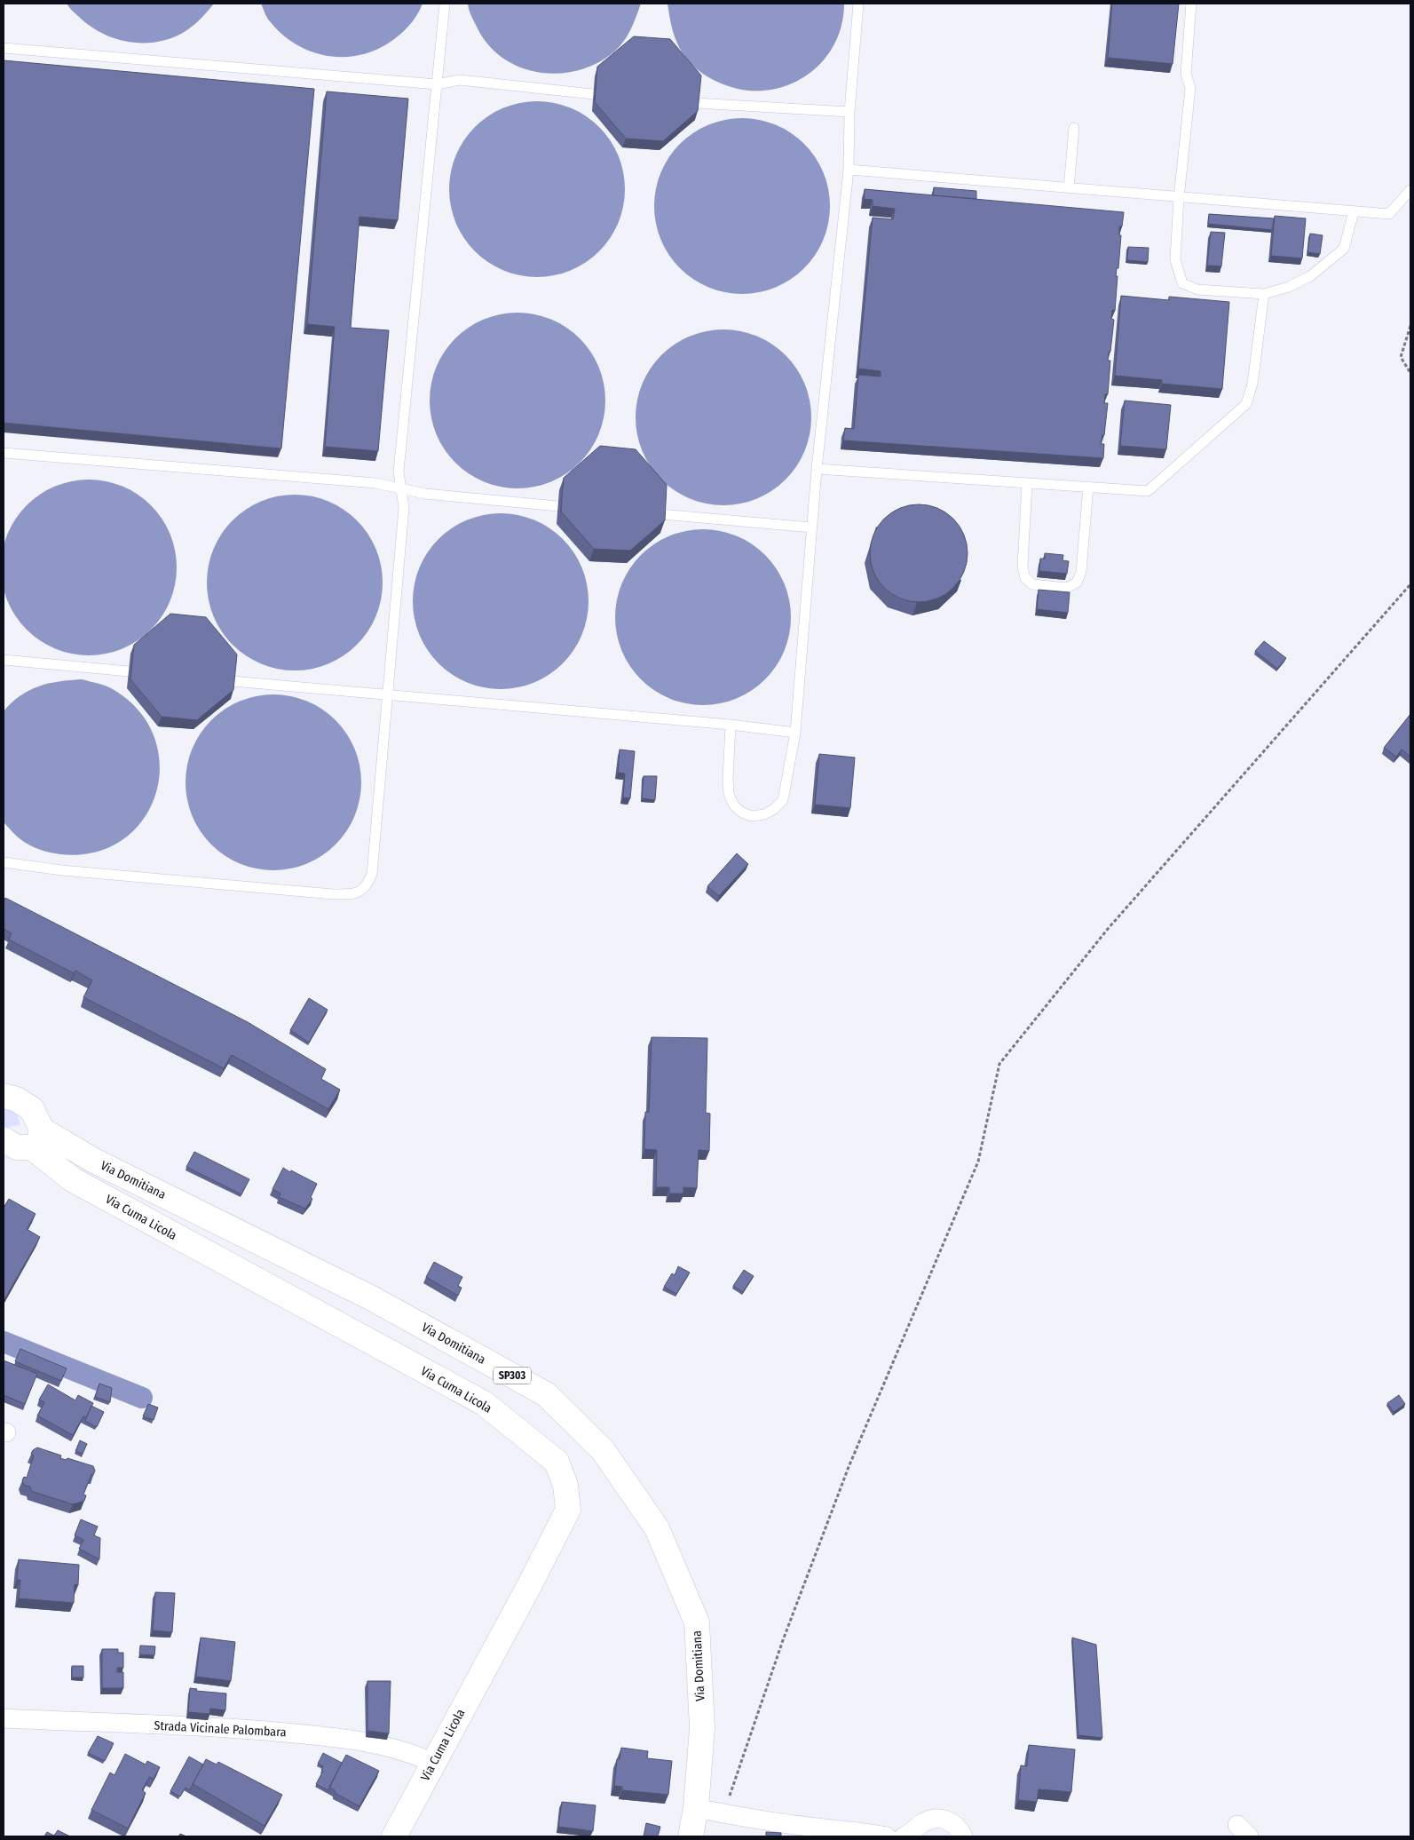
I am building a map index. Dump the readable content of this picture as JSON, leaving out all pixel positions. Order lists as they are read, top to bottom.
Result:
{
  "streets": {
    "main road": ["Via Domitiana", "Via Cuma Licola", "SP303"],
    "street": ["Strada Vicinale Palombara"]
  },
  "crossings": [
    ["Via Domitiana", "Via Cuma Licola"],
    ["Via Cuma Licola", "Strada Vicinale Palombara"]
  ]
}
